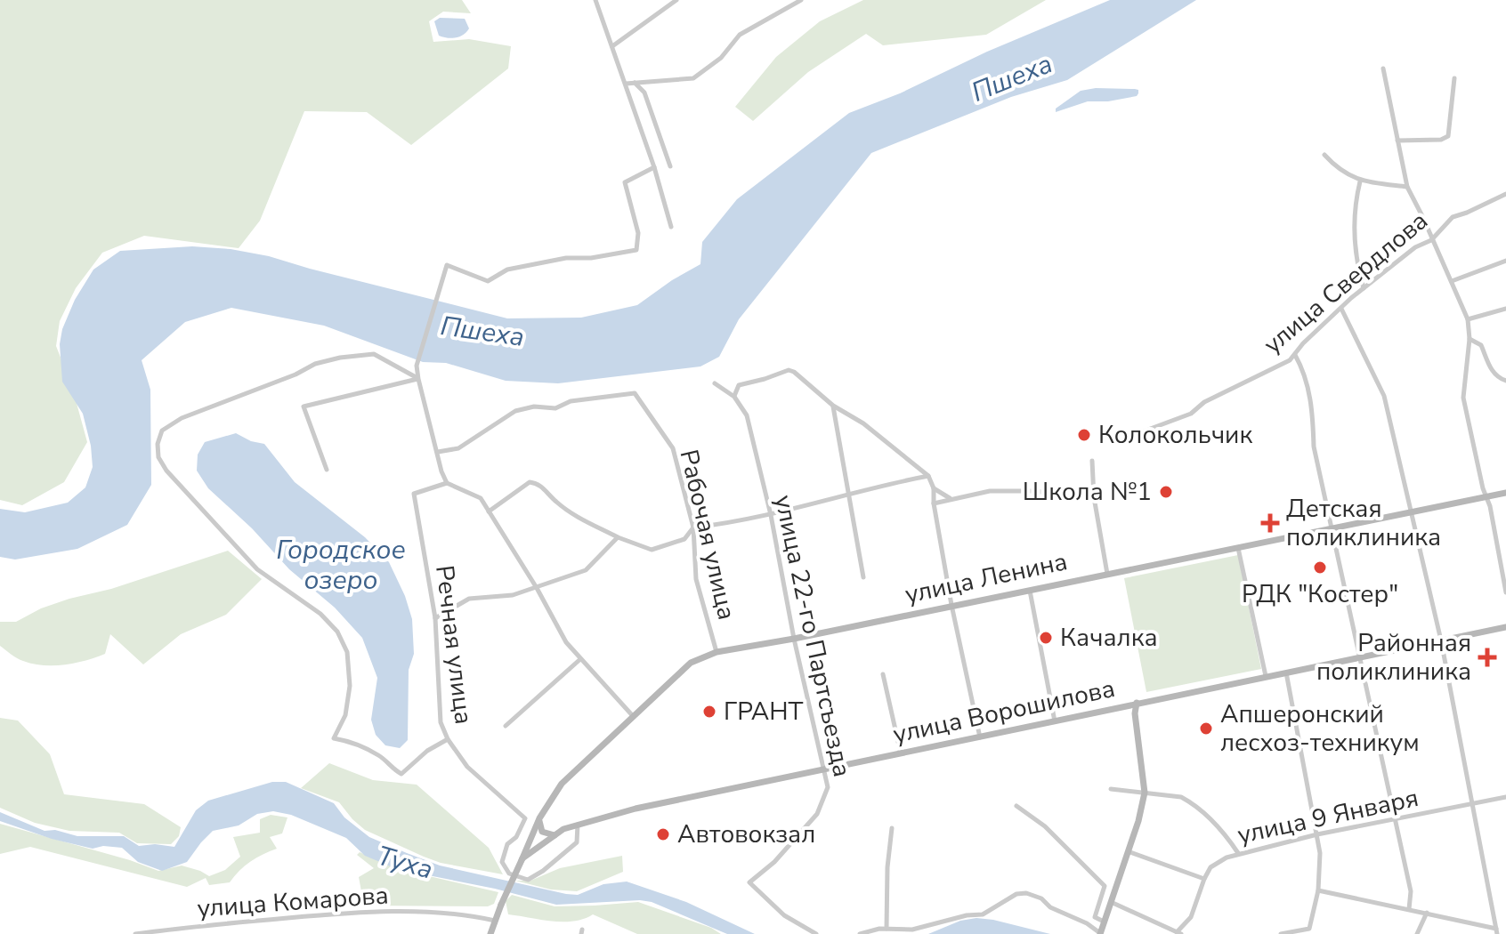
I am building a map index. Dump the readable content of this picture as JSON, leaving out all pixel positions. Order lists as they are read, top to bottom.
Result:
{
  "streets": {
    "main road": ["улица Ленина", "улица Ворошилова"],
    "street": [
      "улица Свердлова",
      "Рабочая улица",
      "улица 22-го Партсъезда",
      "Речная улица",
      "улица 9 Января",
      "улица Комарова"
    ]
  },
  "crossings": [
    ["Рабочая улица", "улица Ленина"],
    ["улица Ленина", "улица 22-го Партсъезда"],
    ["улица Ленина", "улица Ворошилова"],
    ["улица Ленина", "улица Комарова"],
    ["улица 22-го Партсъезда", "улица Ворошилова"],
    ["Речная улица", "улица Ворошилова"]
  ],
  "water": ["Пшеха", "Городское озеро", "Туха"],
  "places": {
    "other": [
      "Колокольчик",
      "Школа №1",
      "РДК \"Костер\"",
      "Качалка",
      "ГРАНТ",
      "Апшеронский лесхоз-техникум",
      "Автовокзал"
    ],
    "health": ["Детская поликлиника", "Районная поликлиника"]
  }
}
